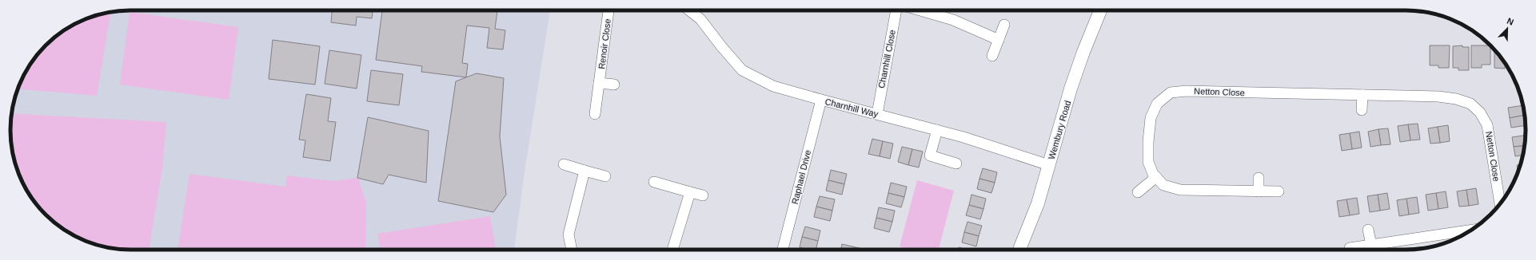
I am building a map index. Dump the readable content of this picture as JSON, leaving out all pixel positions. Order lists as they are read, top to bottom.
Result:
{
  "streets": {
    "street": [
      "Renoir Close",
      "Charnhill Close",
      "Netton Close",
      "Charnhill Way",
      "Wembury Road",
      "Raphael Drive"
    ]
  },
  "crossings": [
    ["Charnhill Close", "Charnhill Way"],
    ["Charnhill Way", "Wembury Road"],
    ["Charnhill Way", "Raphael Drive"]
  ],
  "north": "top right"
}
